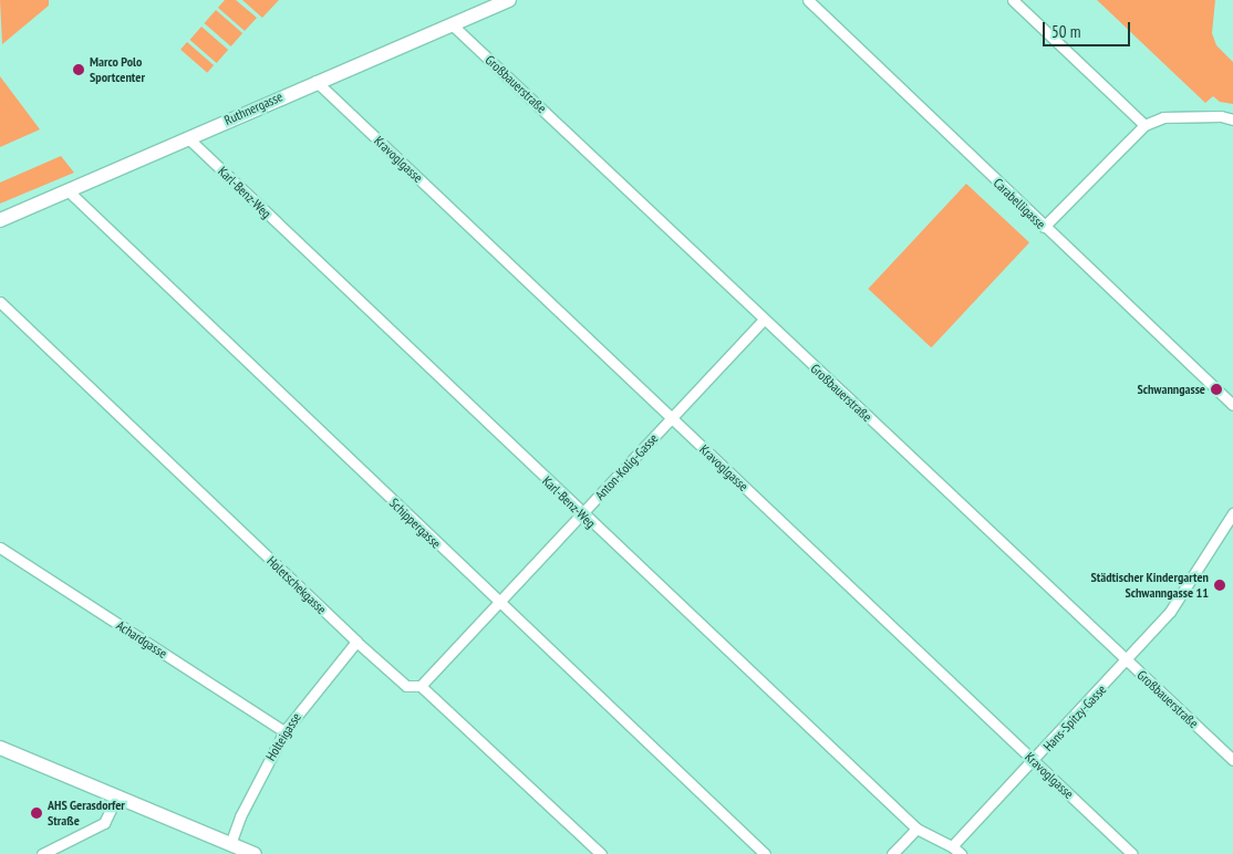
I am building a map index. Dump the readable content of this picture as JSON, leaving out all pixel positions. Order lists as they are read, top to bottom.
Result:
{
  "streets": {
    "street": [
      "Großbauerstraße",
      "Ruthnergasse",
      "Kravoglgasse",
      "Karl-Benz-Weg",
      "Carabelligasse",
      "Anton-Kolig-Gasse",
      "Schippergasse",
      "Holetschekgasse",
      "Achardgasse",
      "Hans-Spitzy-Gasse",
      "Holteigasse"
    ]
  },
  "crossings": [
    ["Großbauerstraße", "Ruthnergasse"],
    ["Großbauerstraße", "Anton-Kolig-Gasse"],
    ["Großbauerstraße", "Hans-Spitzy-Gasse"],
    ["Ruthnergasse", "Kravoglgasse"],
    ["Ruthnergasse", "Karl-Benz-Weg"],
    ["Ruthnergasse", "Schippergasse"],
    ["Kravoglgasse", "Anton-Kolig-Gasse"],
    ["Kravoglgasse", "Hans-Spitzy-Gasse"],
    ["Karl-Benz-Weg", "Anton-Kolig-Gasse"],
    ["Karl-Benz-Weg", "Hans-Spitzy-Gasse"],
    ["Anton-Kolig-Gasse", "Schippergasse"],
    ["Anton-Kolig-Gasse", "Holetschekgasse"],
    ["Holetschekgasse", "Holteigasse"],
    ["Achardgasse", "Holteigasse"]
  ],
  "places": [
    "Marco Polo Sportcenter",
    "Schwanngasse",
    "Städtischer Kindergarten Schwanngasse 11",
    "AHS Gerasdorfer Straße"
  ],
  "scale_bar": "50 m"
}
